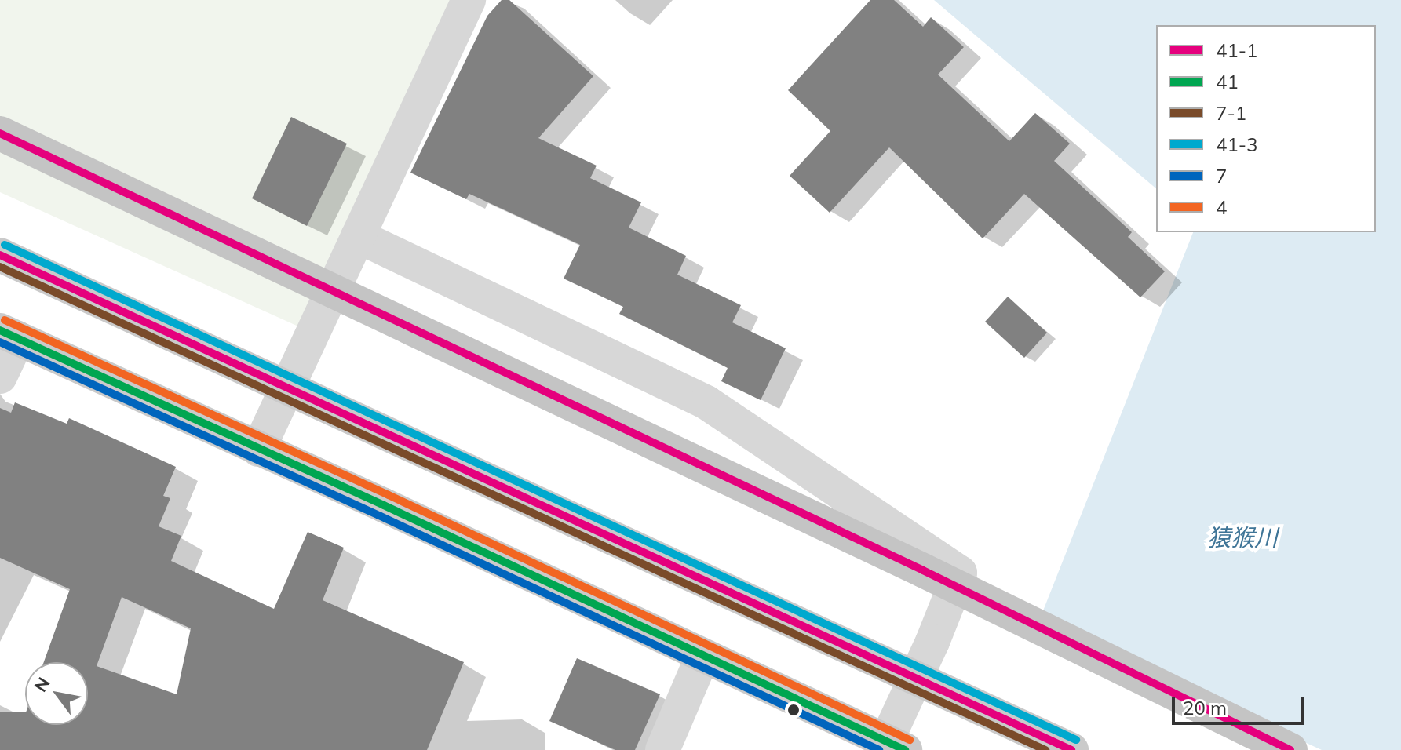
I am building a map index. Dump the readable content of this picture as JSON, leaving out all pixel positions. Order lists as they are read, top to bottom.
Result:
{
  "water": ["猿猴川"],
  "lines": [
    "transit line 41-1",
    "transit line 41-3",
    "transit line 7-1",
    "transit line 4",
    "transit line 41",
    "transit line 7"
  ],
  "legend": [
    "41-1",
    "41",
    "7-1",
    "41-3",
    "7",
    "4"
  ],
  "scale_bar": "20 m",
  "north": "top left"
}
